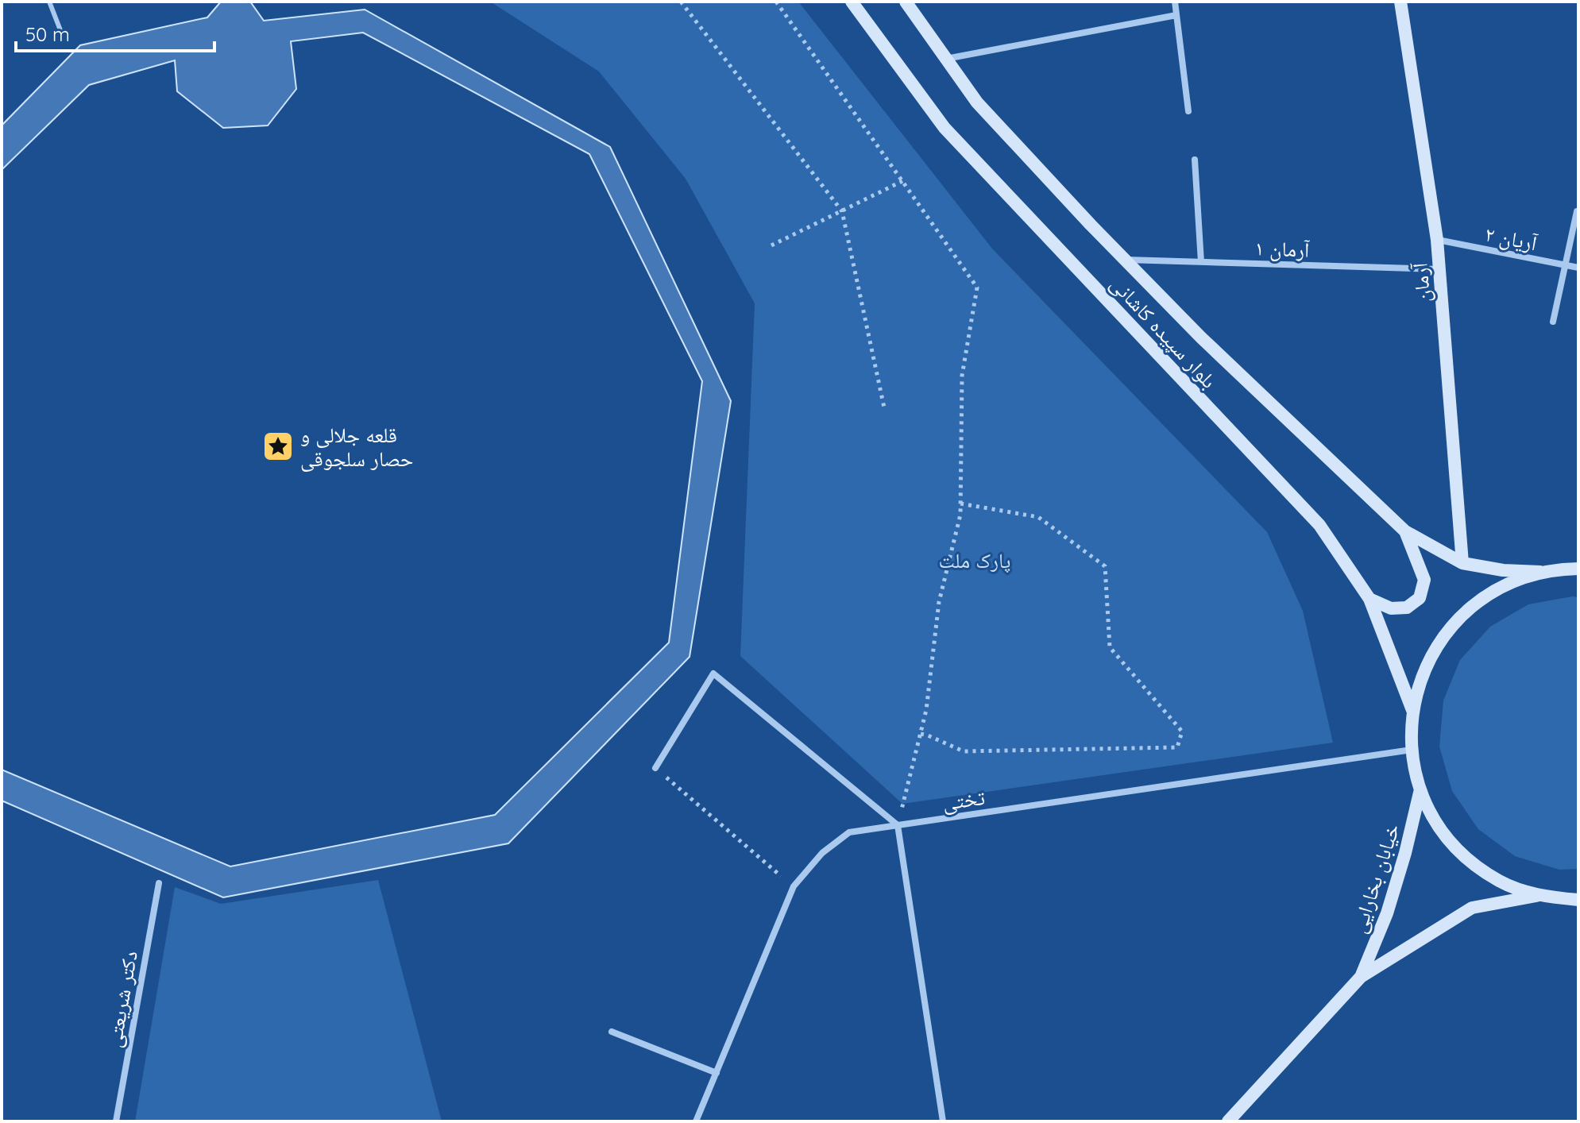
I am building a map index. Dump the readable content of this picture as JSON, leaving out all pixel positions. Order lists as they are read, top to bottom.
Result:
{
  "streets": {
    "main road": ["آرمان", "بلوار سپیده کاشانی", "خیابان بخارایی"],
    "street": [
      "آریان ۲",
      "آرمان ۱",
      "تختی",
      "دکتر شریعتی"
    ]
  },
  "crossings": [
    ["آریان ۲", "آرمان"],
    ["آرمان ۱", "آرمان"],
    ["آرمان ۱", "بلوار سپیده کاشانی"],
    ["آرمان", "بلوار سپیده کاشانی"]
  ],
  "parks": ["پارک ملت"],
  "places": {
    "place": ["قلعه جلالی و حصار سلجوقی"]
  },
  "scale_bar": "50 m"
}
